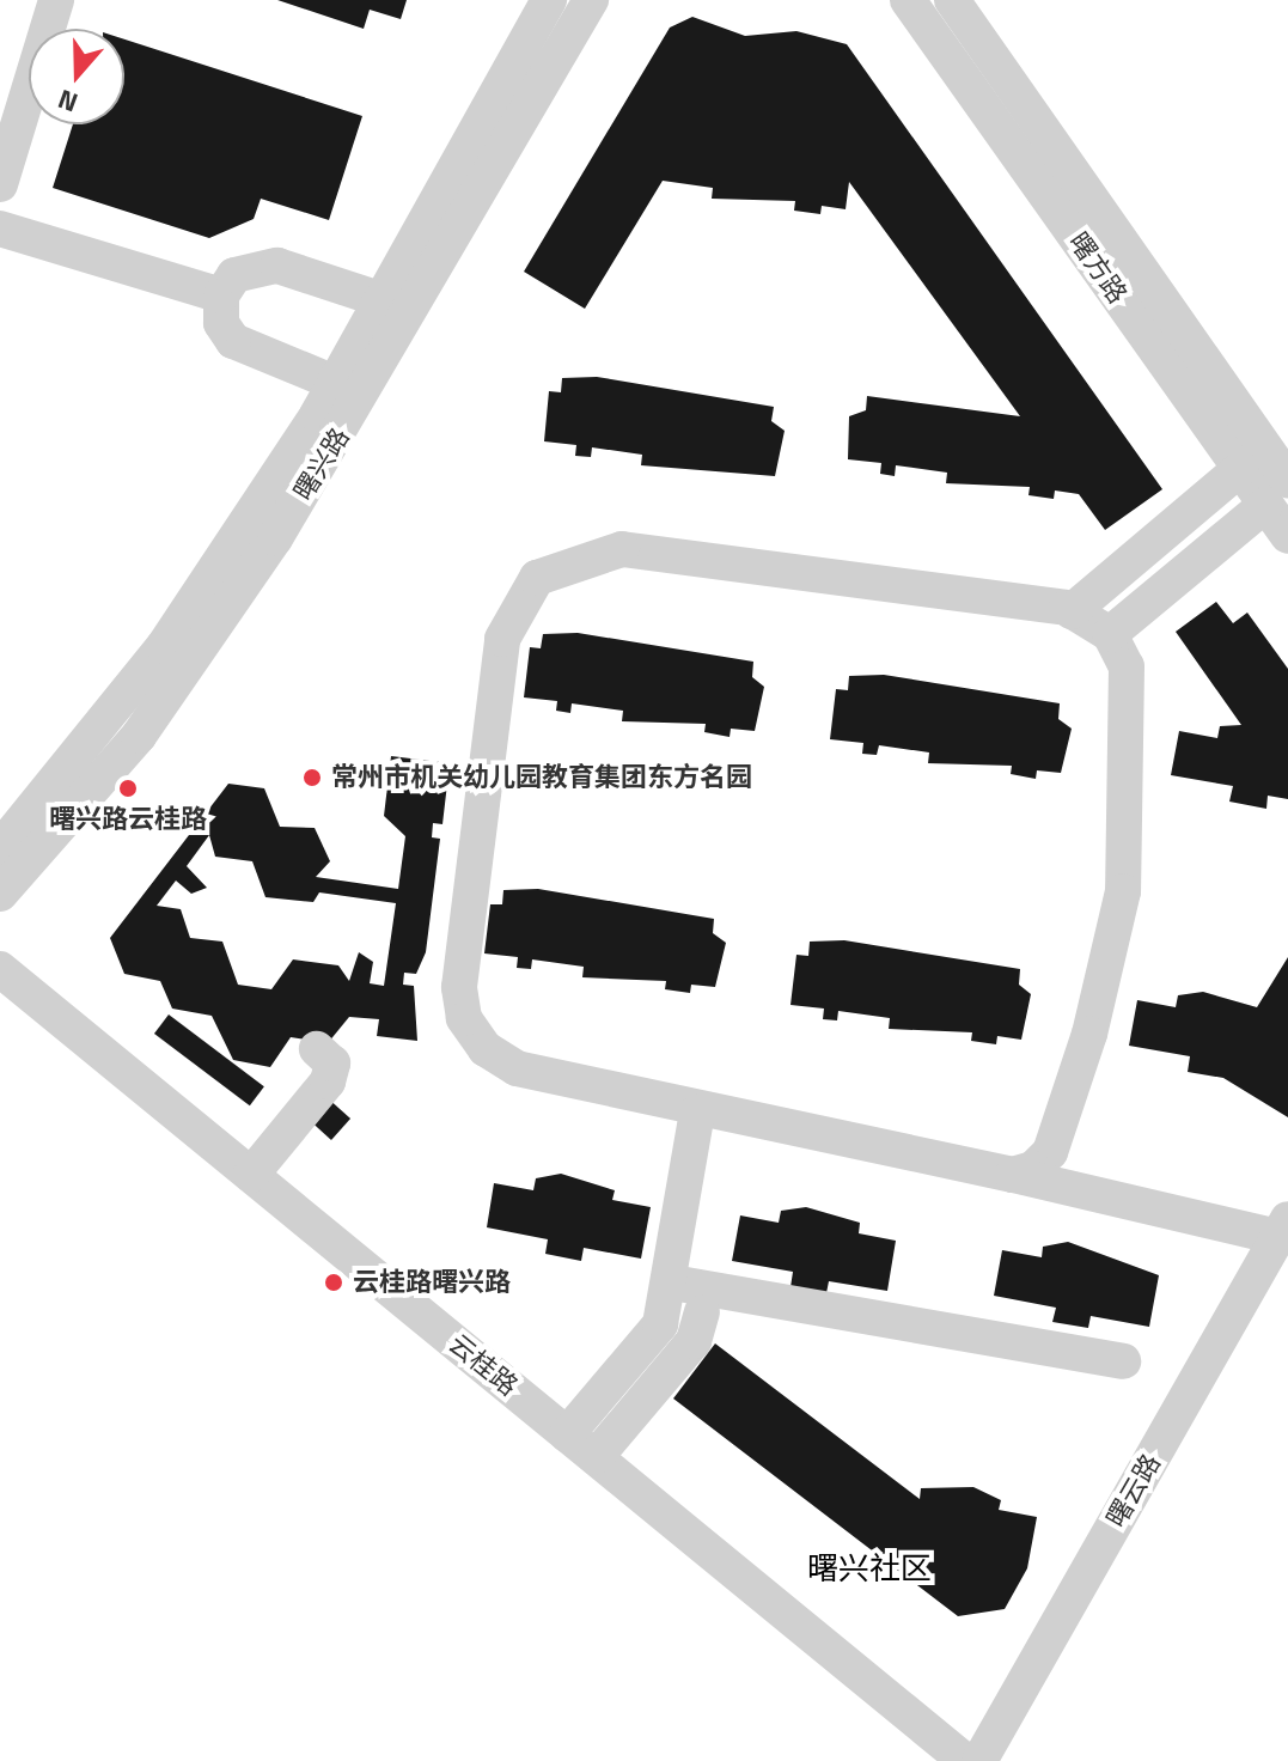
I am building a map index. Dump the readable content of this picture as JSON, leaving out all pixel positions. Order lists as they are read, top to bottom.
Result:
{
  "streets": {
    "street": [
      "曙方路",
      "曙兴路",
      "云桂路",
      "曙云路"
    ]
  },
  "districts": ["曙兴社区"],
  "places": ["常州市机关幼儿园教育集团东方名园", "曙兴路云桂路", "云桂路曙兴路"],
  "north": "bottom"
}
